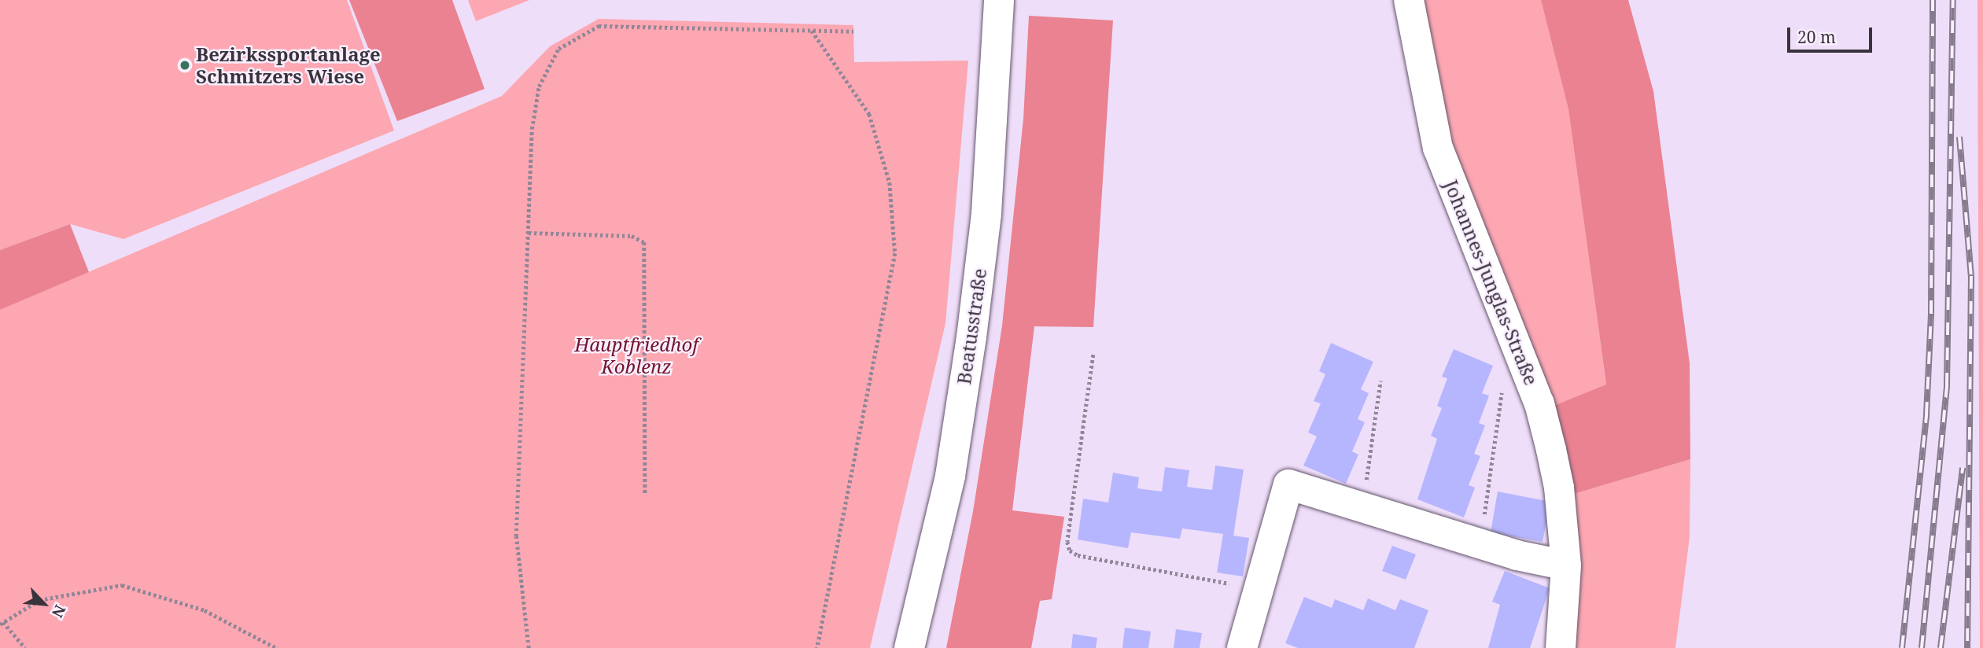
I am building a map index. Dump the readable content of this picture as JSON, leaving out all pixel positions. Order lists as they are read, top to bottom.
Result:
{
  "streets": {
    "street": ["Johannes-Junglas-Straße", "Beatusstraße"]
  },
  "parks": ["Hauptfriedhof Koblenz"],
  "places": ["Bezirkssportanlage Schmitzers Wiese"],
  "scale_bar": "20 m",
  "north": "bottom right"
}
